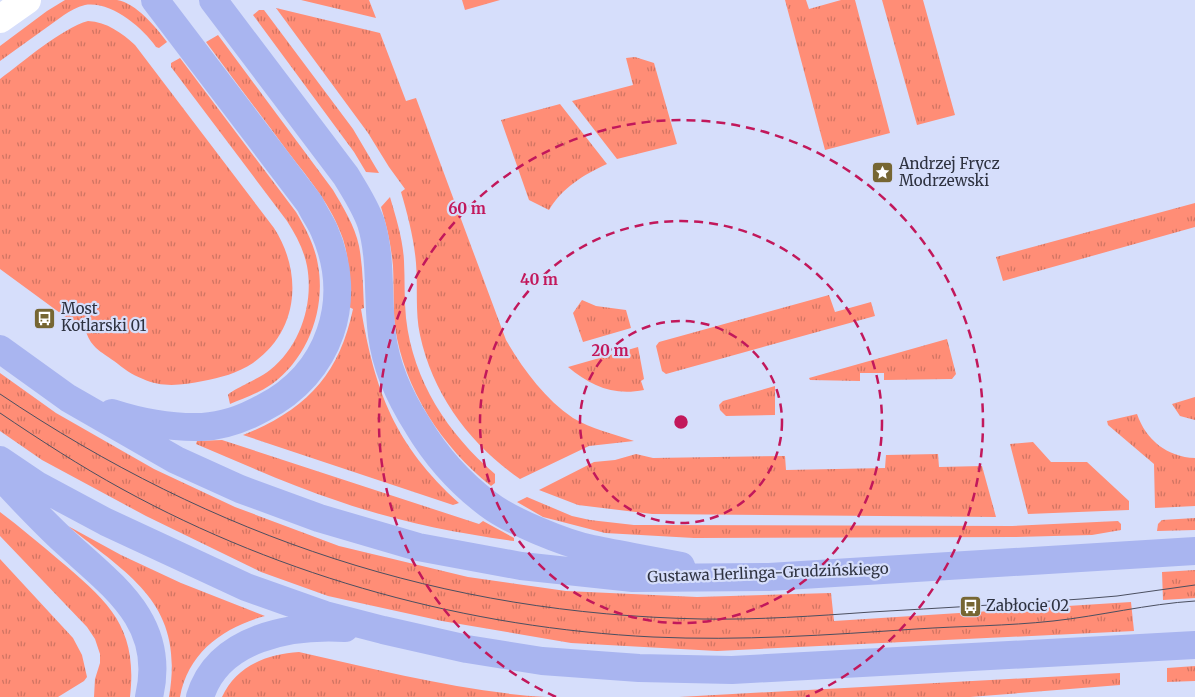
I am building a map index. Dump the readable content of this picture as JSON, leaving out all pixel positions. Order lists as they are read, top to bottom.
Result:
{
  "streets": {
    "main road": ["Gustawa Herlinga-Grudzińskiego"]
  },
  "places": {
    "place": ["Andrzej Frycz Modrzewski"],
    "bus stop": ["Most Kotlarski 01", "Zabłocie 02"]
  },
  "rings": ["60 m", "40 m", "20 m"]
}
